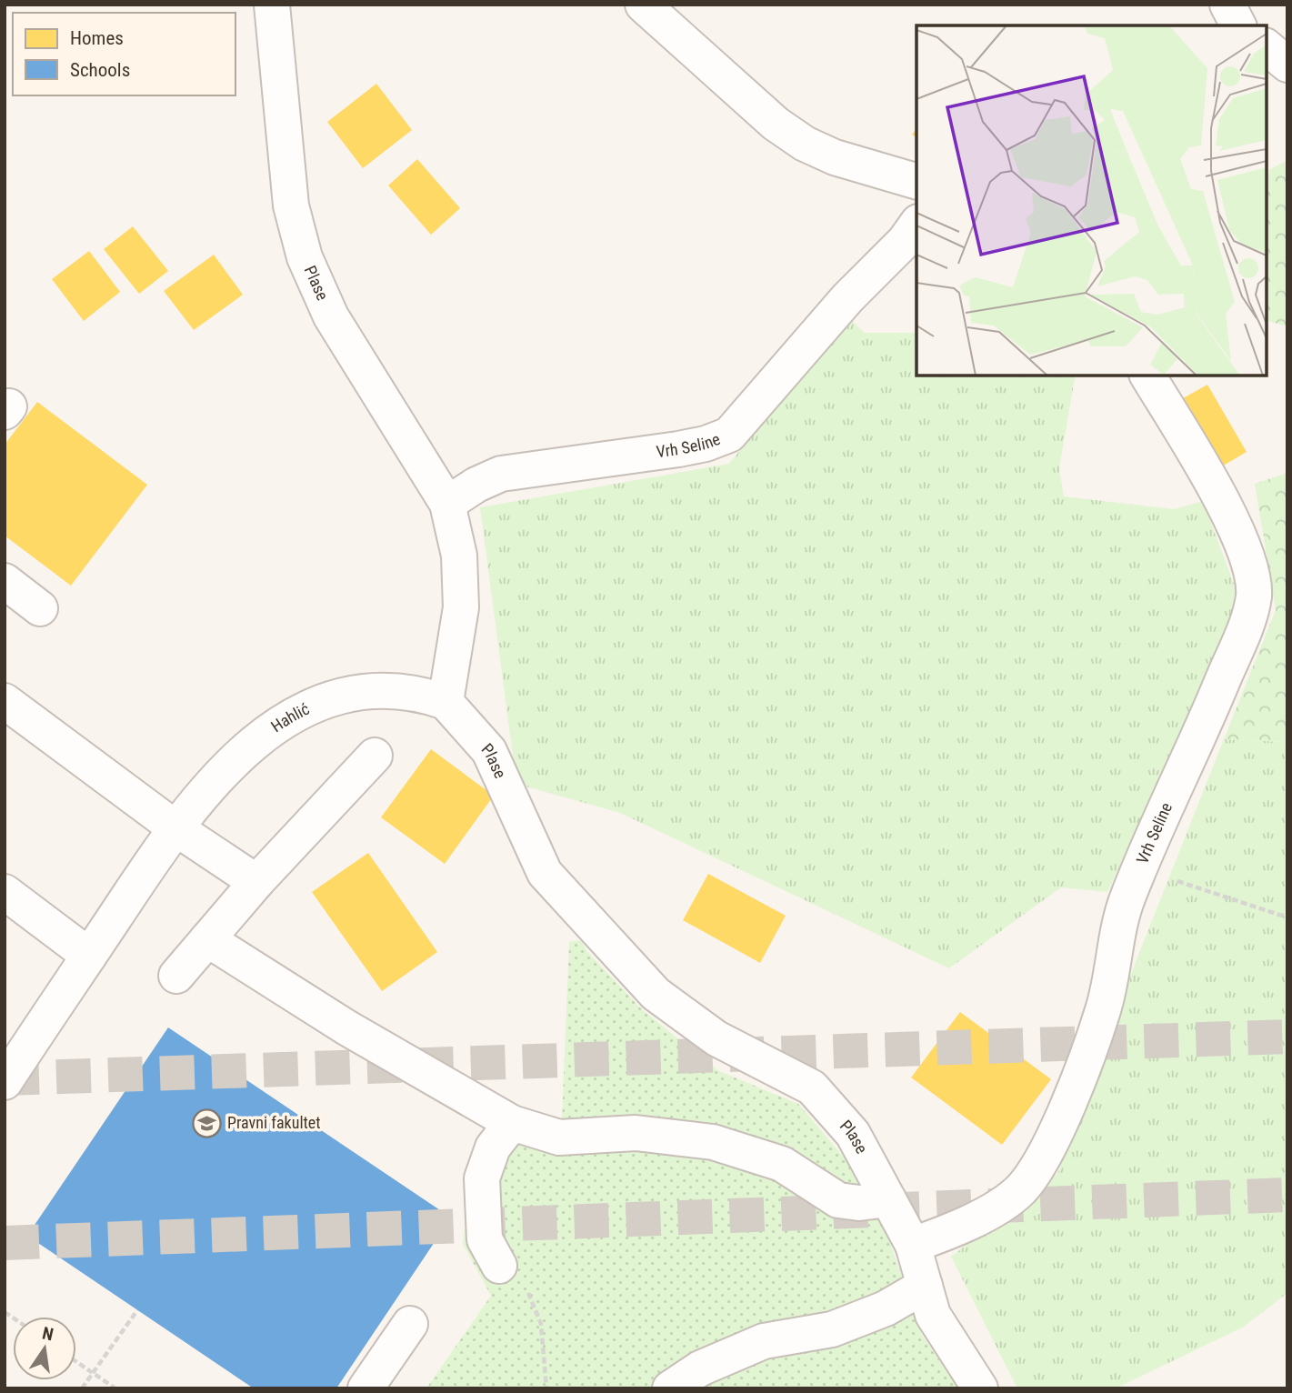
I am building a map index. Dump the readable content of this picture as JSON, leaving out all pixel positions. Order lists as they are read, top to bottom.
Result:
{
  "streets": {
    "street": ["Plase", "Vrh Seline", "Hahlić"]
  },
  "crossings": [
    ["Plase", "Vrh Seline"],
    ["Plase", "Hahlić"]
  ],
  "places": {
    "school or university": ["Pravni fakultet"]
  },
  "legend": ["Homes", "Schools"],
  "north": "top"
}
